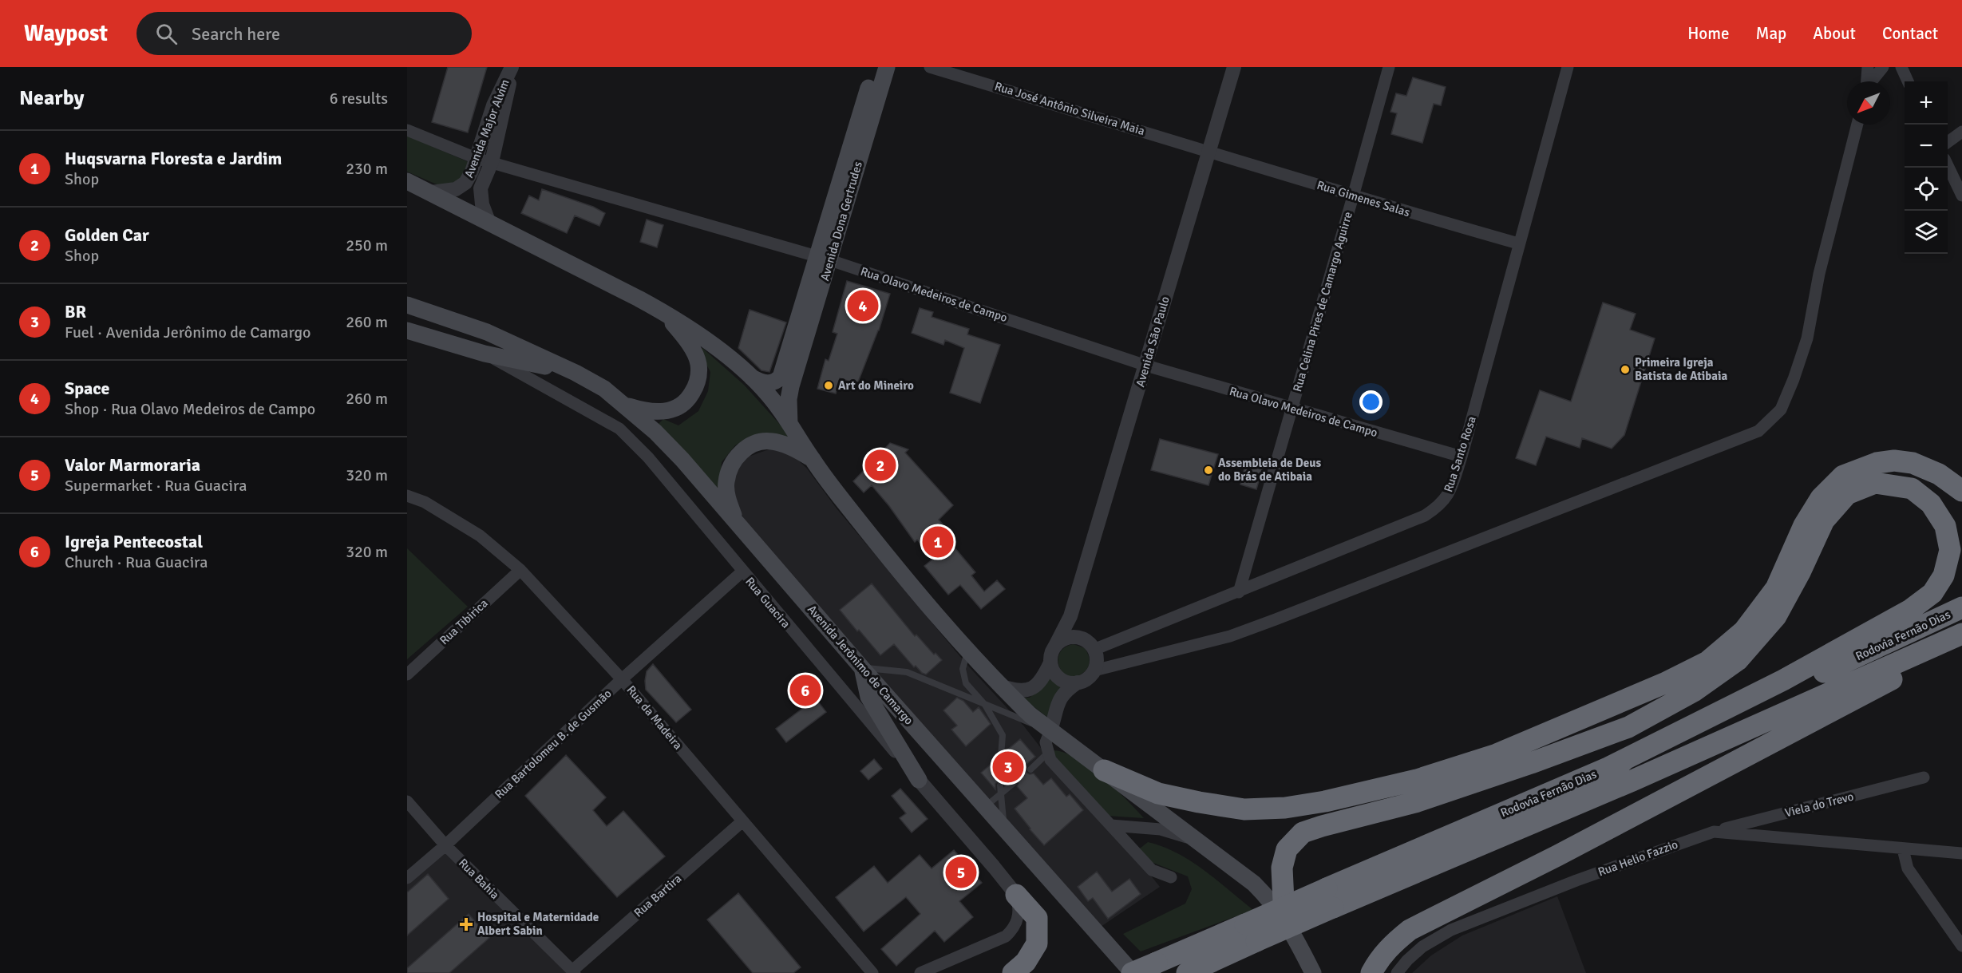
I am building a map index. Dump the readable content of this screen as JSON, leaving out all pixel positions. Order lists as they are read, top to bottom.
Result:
{
  "streets": {
    "highway": ["Rodovia Fernão Dias"],
    "main road": ["Avenida Dona Gertrudes", "Avenida Jerônimo de Camargo"],
    "street": [
      "Rua José Antônio Silveira Maia",
      "Avenida Major Alvim",
      "Rua Gimenes Salas",
      "Rua Olavo Medeiros de Campo",
      "Rua Celina Pires de Camargo Aguirre",
      "Avenida São Paulo",
      "Rua Santo Rosa",
      "Rua Guacira",
      "Rua Tibirica",
      "Rua da Madeira",
      "Rua Bartolomeu B. de Gusmão",
      "Viela do Trevo",
      "Rua Helio Fazzio",
      "Rua Bahia",
      "Rua Bartira"
    ]
  },
  "crossings": [
    ["Rua José Antônio Silveira Maia", "Rua Gimenes Salas"],
    ["Rua José Antônio Silveira Maia", "Avenida São Paulo"],
    ["Avenida Major Alvim", "Rua Olavo Medeiros de Campo"],
    ["Rua Gimenes Salas", "Rua Celina Pires de Camargo Aguirre"],
    ["Rua Gimenes Salas", "Avenida São Paulo"],
    ["Rua Gimenes Salas", "Rua Santo Rosa"],
    ["Avenida Dona Gertrudes", "Rua Olavo Medeiros de Campo"],
    ["Rua Olavo Medeiros de Campo", "Rua Celina Pires de Camargo Aguirre"],
    ["Rua Olavo Medeiros de Campo", "Avenida São Paulo"],
    ["Rua Olavo Medeiros de Campo", "Rua Santo Rosa"],
    ["Rua Celina Pires de Camargo Aguirre", "Rua Santo Rosa"],
    ["Avenida São Paulo", "Rua Santo Rosa"],
    ["Rua Guacira", "Avenida Jerônimo de Camargo"],
    ["Rua Guacira", "Rua Bartolomeu B. de Gusmão"],
    ["Rua Tibirica", "Rua da Madeira"],
    ["Rodovia Fernão Dias", "Avenida Jerônimo de Camargo"],
    ["Rua da Madeira", "Rua Bartolomeu B. de Gusmão"],
    ["Rua da Madeira", "Rua Bartira"],
    ["Rua Bartolomeu B. de Gusmão", "Rua Bahia"],
    ["Viela do Trevo", "Rua Helio Fazzio"],
    ["Rua Bahia", "Rua Bartira"]
  ],
  "places": {
    "other": ["Primeira Igreja Batista de Atibaia", "Art do Mineiro", "Assembleia de Deus do Brás de Atibaia"],
    "health": ["Hospital e Maternidade Albert Sabin"]
  },
  "north": "bottom left",
  "page": {
    "header": "Waypost",
    "search": "Search here",
    "nav": [
      "Home",
      "Map",
      "About",
      "Contact"
    ],
    "heading": ["Nearby", "6 results"],
    "map_buttons": ["+", "−"],
    "list": [
      {
        "mark": "1",
        "name": "Huqsvarna Floresta e Jardim",
        "note": "Shop",
        "value": "230 m"
      },
      {
        "mark": "2",
        "name": "Golden Car",
        "note": "Shop",
        "value": "250 m"
      },
      {
        "mark": "3",
        "name": "BR",
        "note": "Fuel · Avenida Jerônimo de Camargo",
        "value": "260 m"
      },
      {
        "mark": "4",
        "name": "Space",
        "note": "Shop · Rua Olavo Medeiros de Campo",
        "value": "260 m"
      },
      {
        "mark": "5",
        "name": "Valor Marmoraria",
        "note": "Supermarket · Rua Guacira",
        "value": "320 m"
      },
      {
        "mark": "6",
        "name": "Igreja Pentecostal",
        "note": "Church · Rua Guacira",
        "value": "320 m"
      }
    ],
    "pins": [
      "4",
      "2",
      "1",
      "6",
      "3",
      "5"
    ]
  }
}
